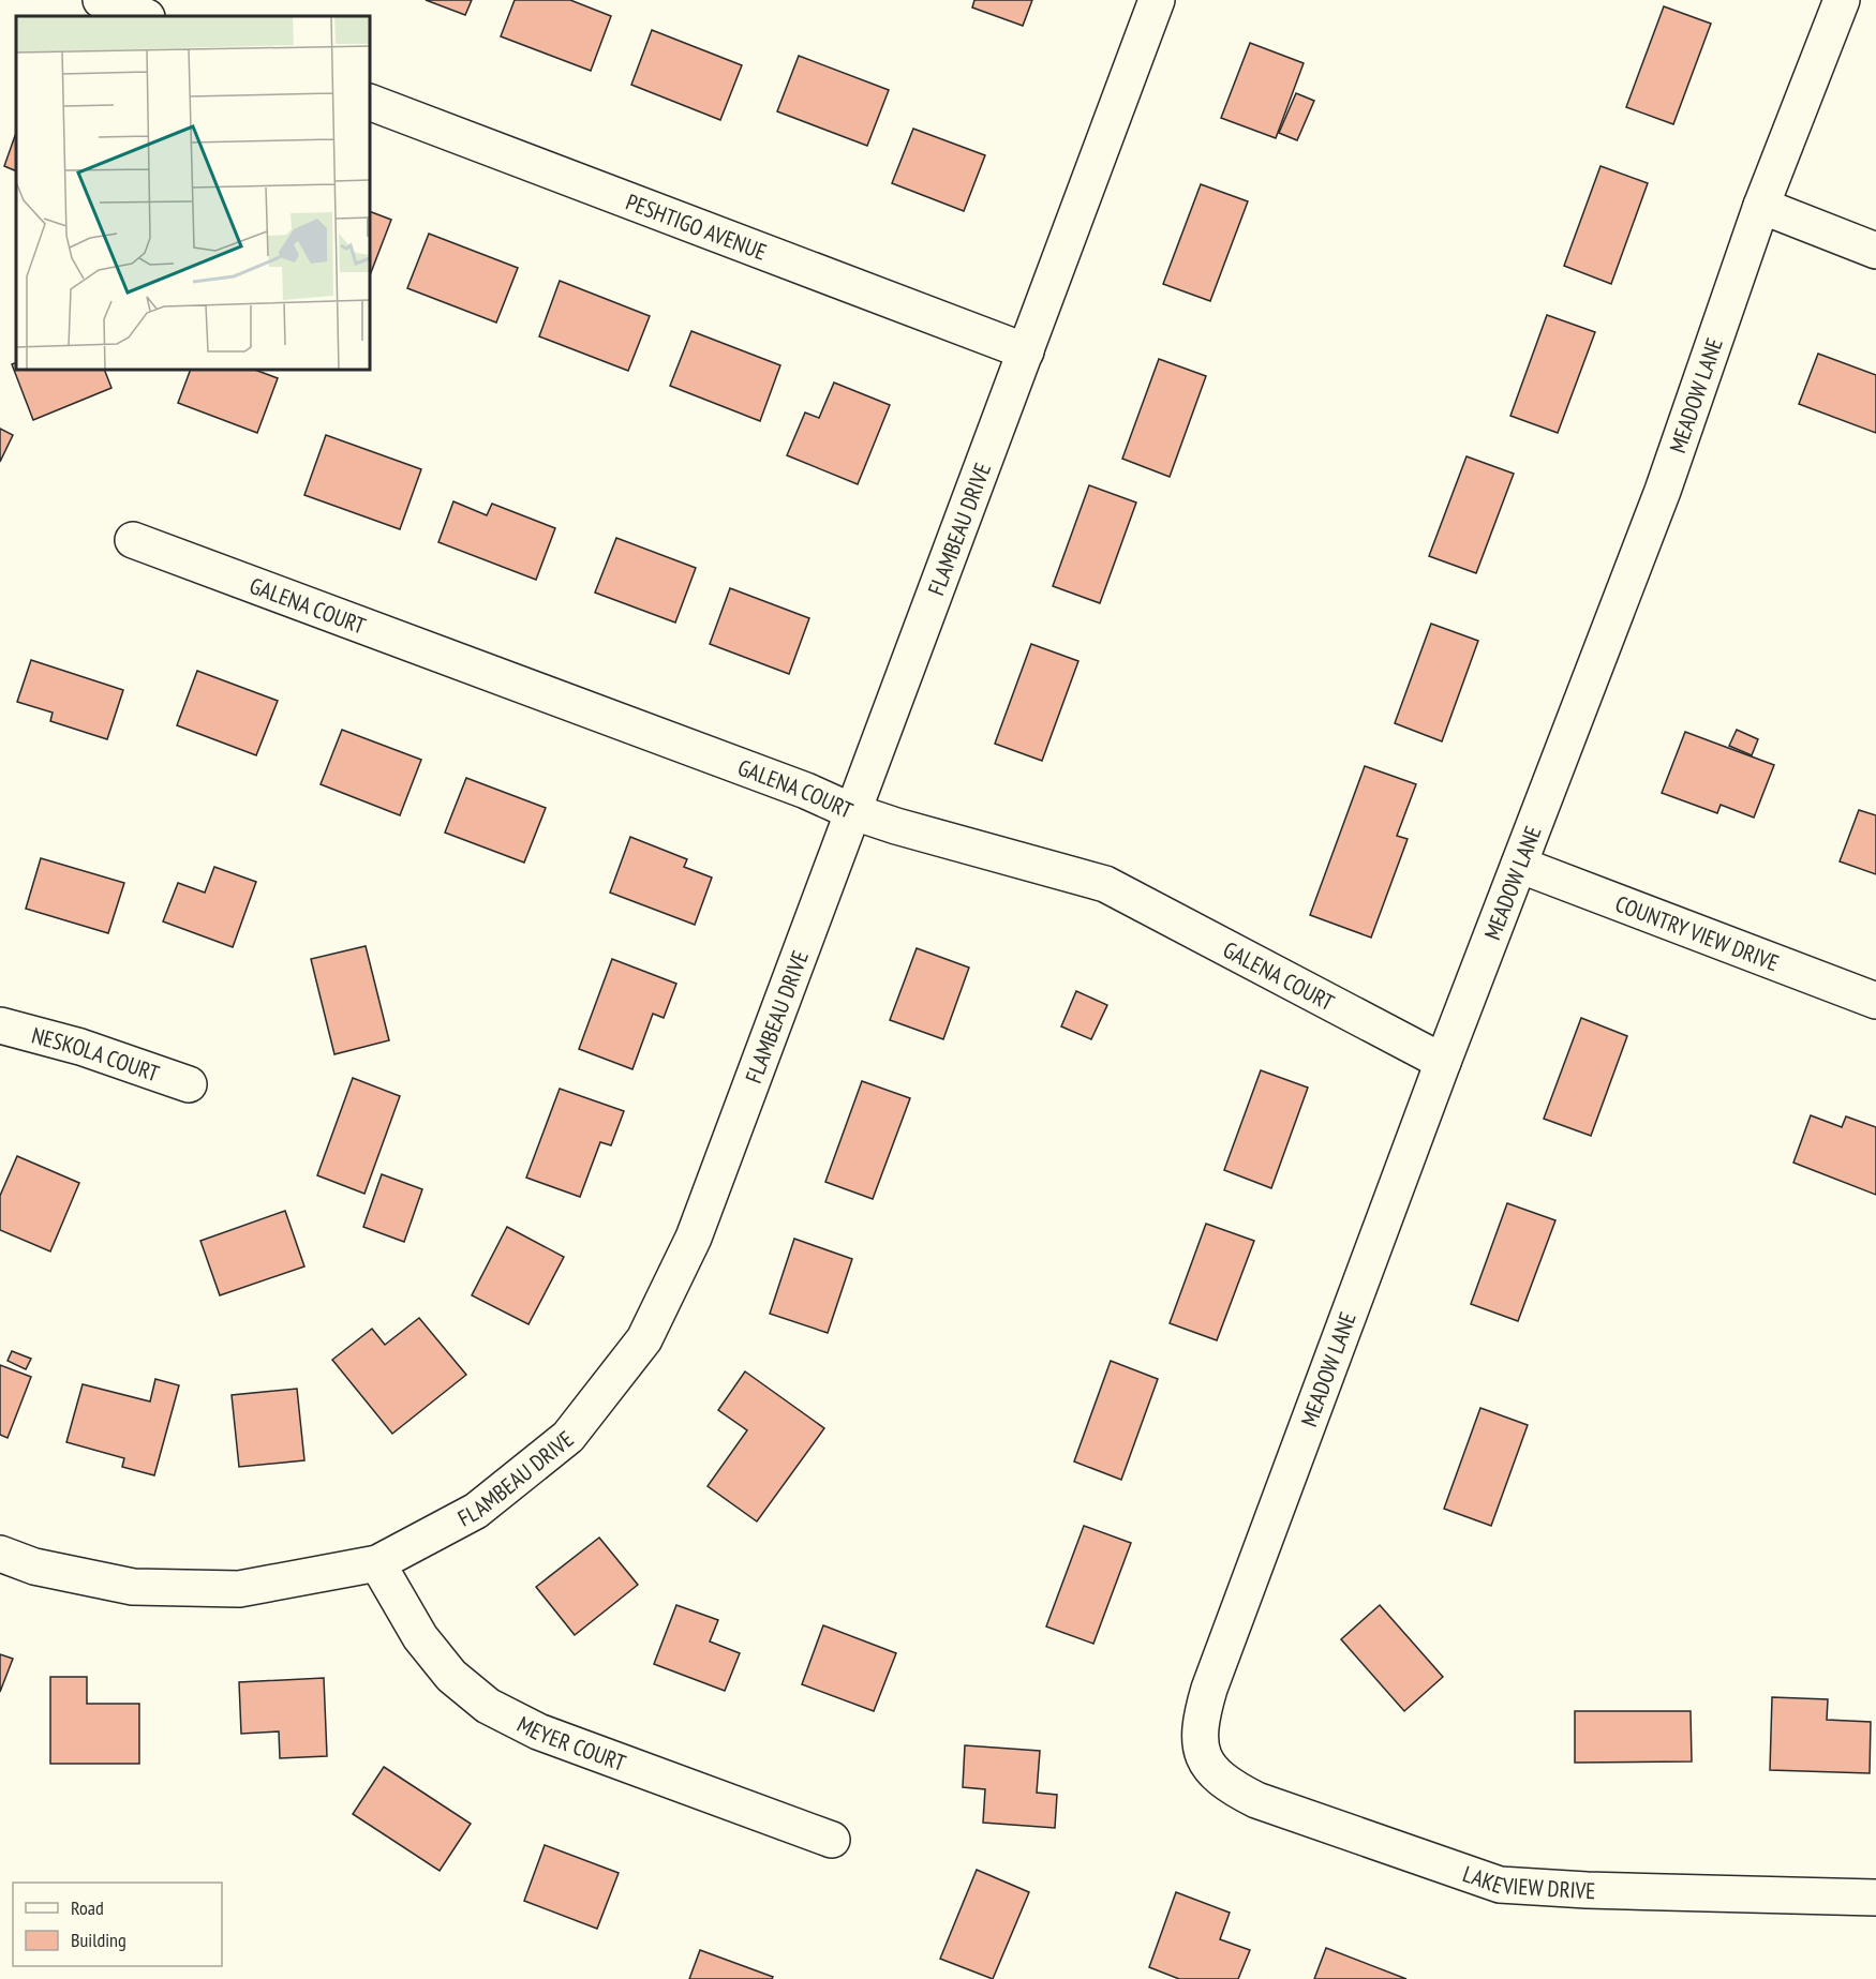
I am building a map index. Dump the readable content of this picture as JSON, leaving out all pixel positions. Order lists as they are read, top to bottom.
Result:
{
  "streets": {
    "street": [
      "PESHTIGO AVENUE",
      "MEADOW LANE",
      "FLAMBEAU DRIVE",
      "GALENA COURT",
      "COUNTRY VIEW DRIVE",
      "NESKOLA COURT",
      "MEYER COURT",
      "LAKEVIEW DRIVE"
    ]
  },
  "crossings": [
    ["PESHTIGO AVENUE", "FLAMBEAU DRIVE"],
    ["MEADOW LANE", "GALENA COURT"],
    ["MEADOW LANE", "COUNTRY VIEW DRIVE"],
    ["MEADOW LANE", "LAKEVIEW DRIVE"],
    ["FLAMBEAU DRIVE", "GALENA COURT"],
    ["FLAMBEAU DRIVE", "MEYER COURT"]
  ],
  "legend": ["Road", "Building"]
}
